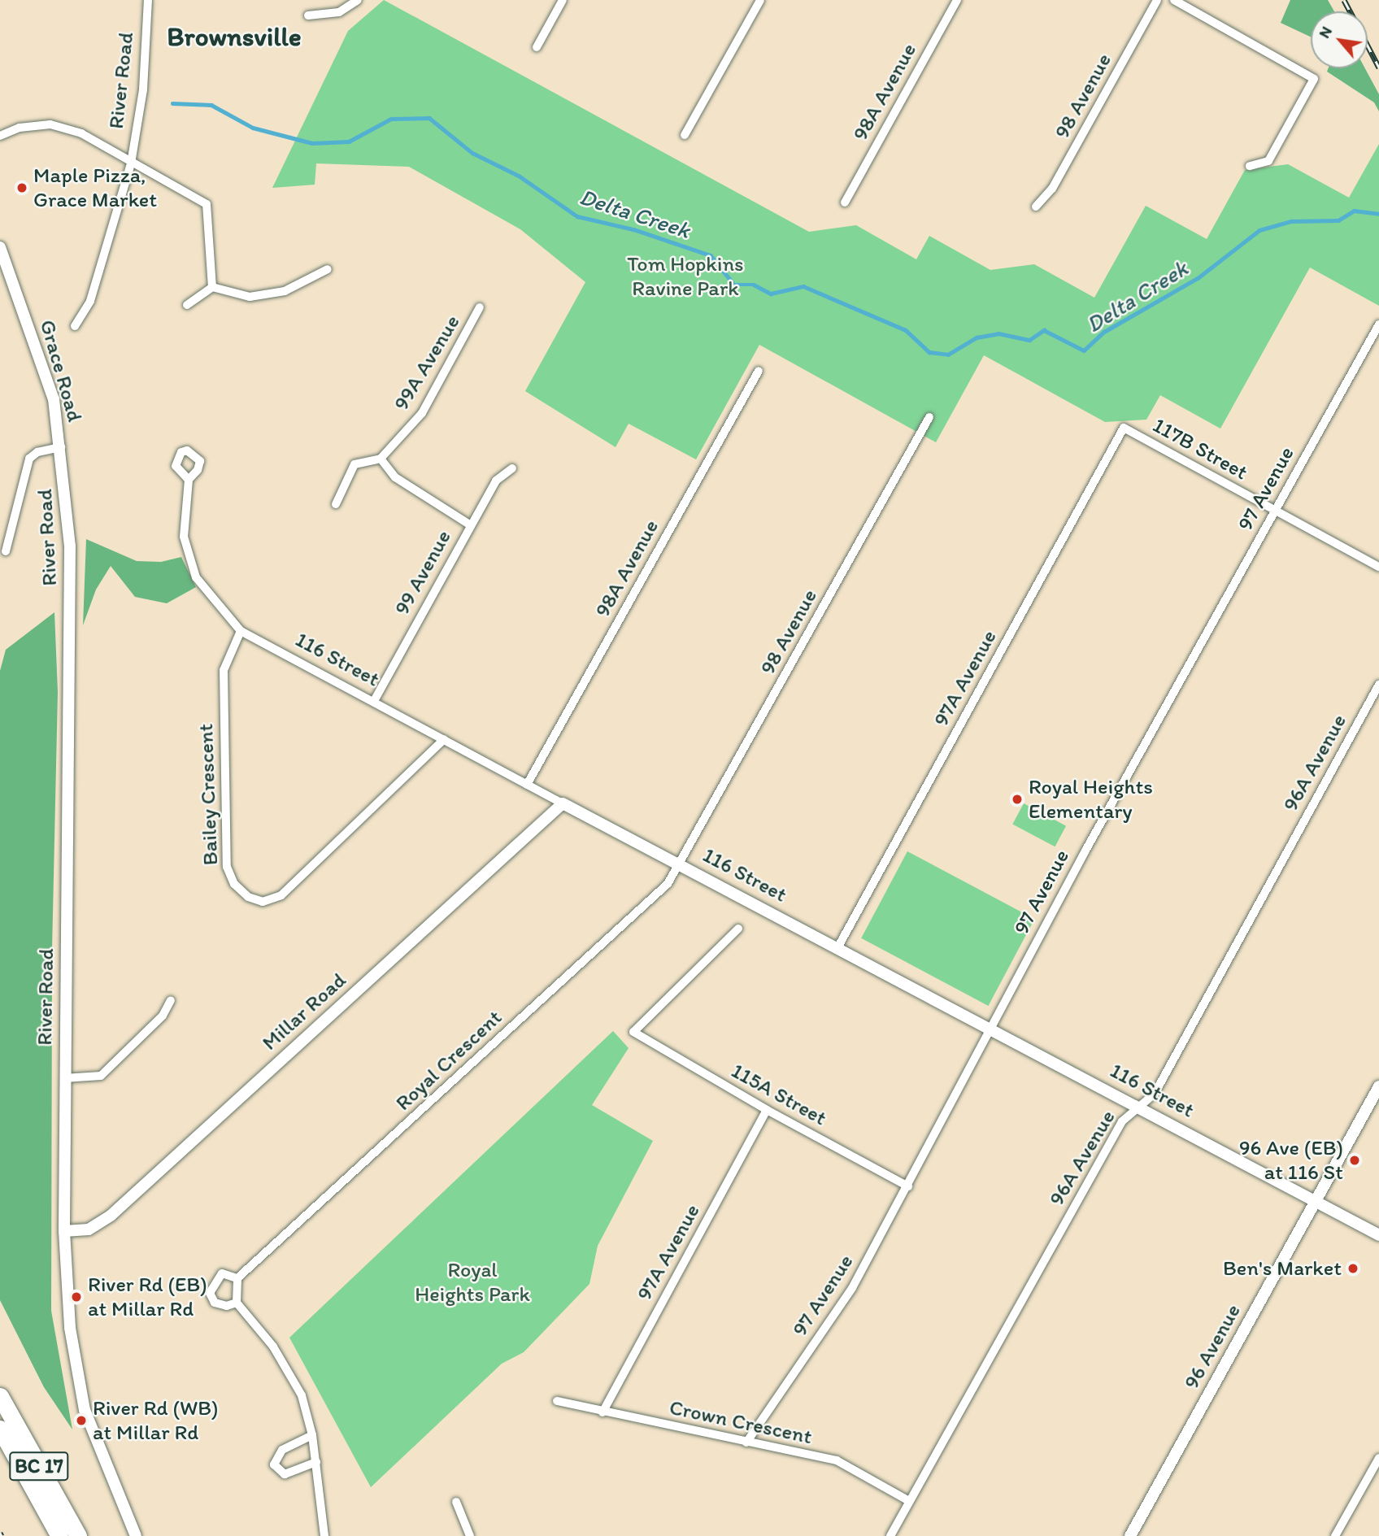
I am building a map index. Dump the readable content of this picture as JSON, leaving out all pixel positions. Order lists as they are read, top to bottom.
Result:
{
  "streets": {
    "highway": ["BC 17"],
    "street": [
      "River Road",
      "98A Avenue",
      "98 Avenue",
      "99A Avenue",
      "Grace Road",
      "117B Street",
      "97 Avenue",
      "99 Avenue",
      "116 Street",
      "97A Avenue",
      "96A Avenue",
      "Bailey Crescent",
      "Millar Road",
      "Royal Crescent",
      "115A Street",
      "96 Avenue",
      "Crown Crescent"
    ]
  },
  "crossings": [
    ["River Road", "Grace Road"],
    ["River Road", "Millar Road"],
    ["98A Avenue", "116 Street"],
    ["98 Avenue", "116 Street"],
    ["98 Avenue", "Royal Crescent"],
    ["117B Street", "97 Avenue"],
    ["117B Street", "97A Avenue"],
    ["97 Avenue", "116 Street"],
    ["97 Avenue", "115A Street"],
    ["97 Avenue", "Crown Crescent"],
    ["99 Avenue", "116 Street"],
    ["116 Street", "97A Avenue"],
    ["116 Street", "96A Avenue"],
    ["116 Street", "Bailey Crescent"],
    ["116 Street", "Millar Road"],
    ["116 Street", "Royal Crescent"],
    ["116 Street", "96 Avenue"],
    ["97A Avenue", "115A Street"],
    ["97A Avenue", "Crown Crescent"],
    ["96A Avenue", "Crown Crescent"]
  ],
  "districts": ["Brownsville"],
  "water": ["Delta Creek"],
  "parks": ["Tom Hopkins Ravine Park", "Royal Heights Park"],
  "places": [
    "Maple Pizza, Grace Market",
    "Royal Heights Elementary",
    "96 Ave (EB) at 116 St",
    "Ben's Market",
    "River Rd (EB) at Millar Rd",
    "River Rd (WB) at Millar Rd"
  ],
  "north": "top left"
}
